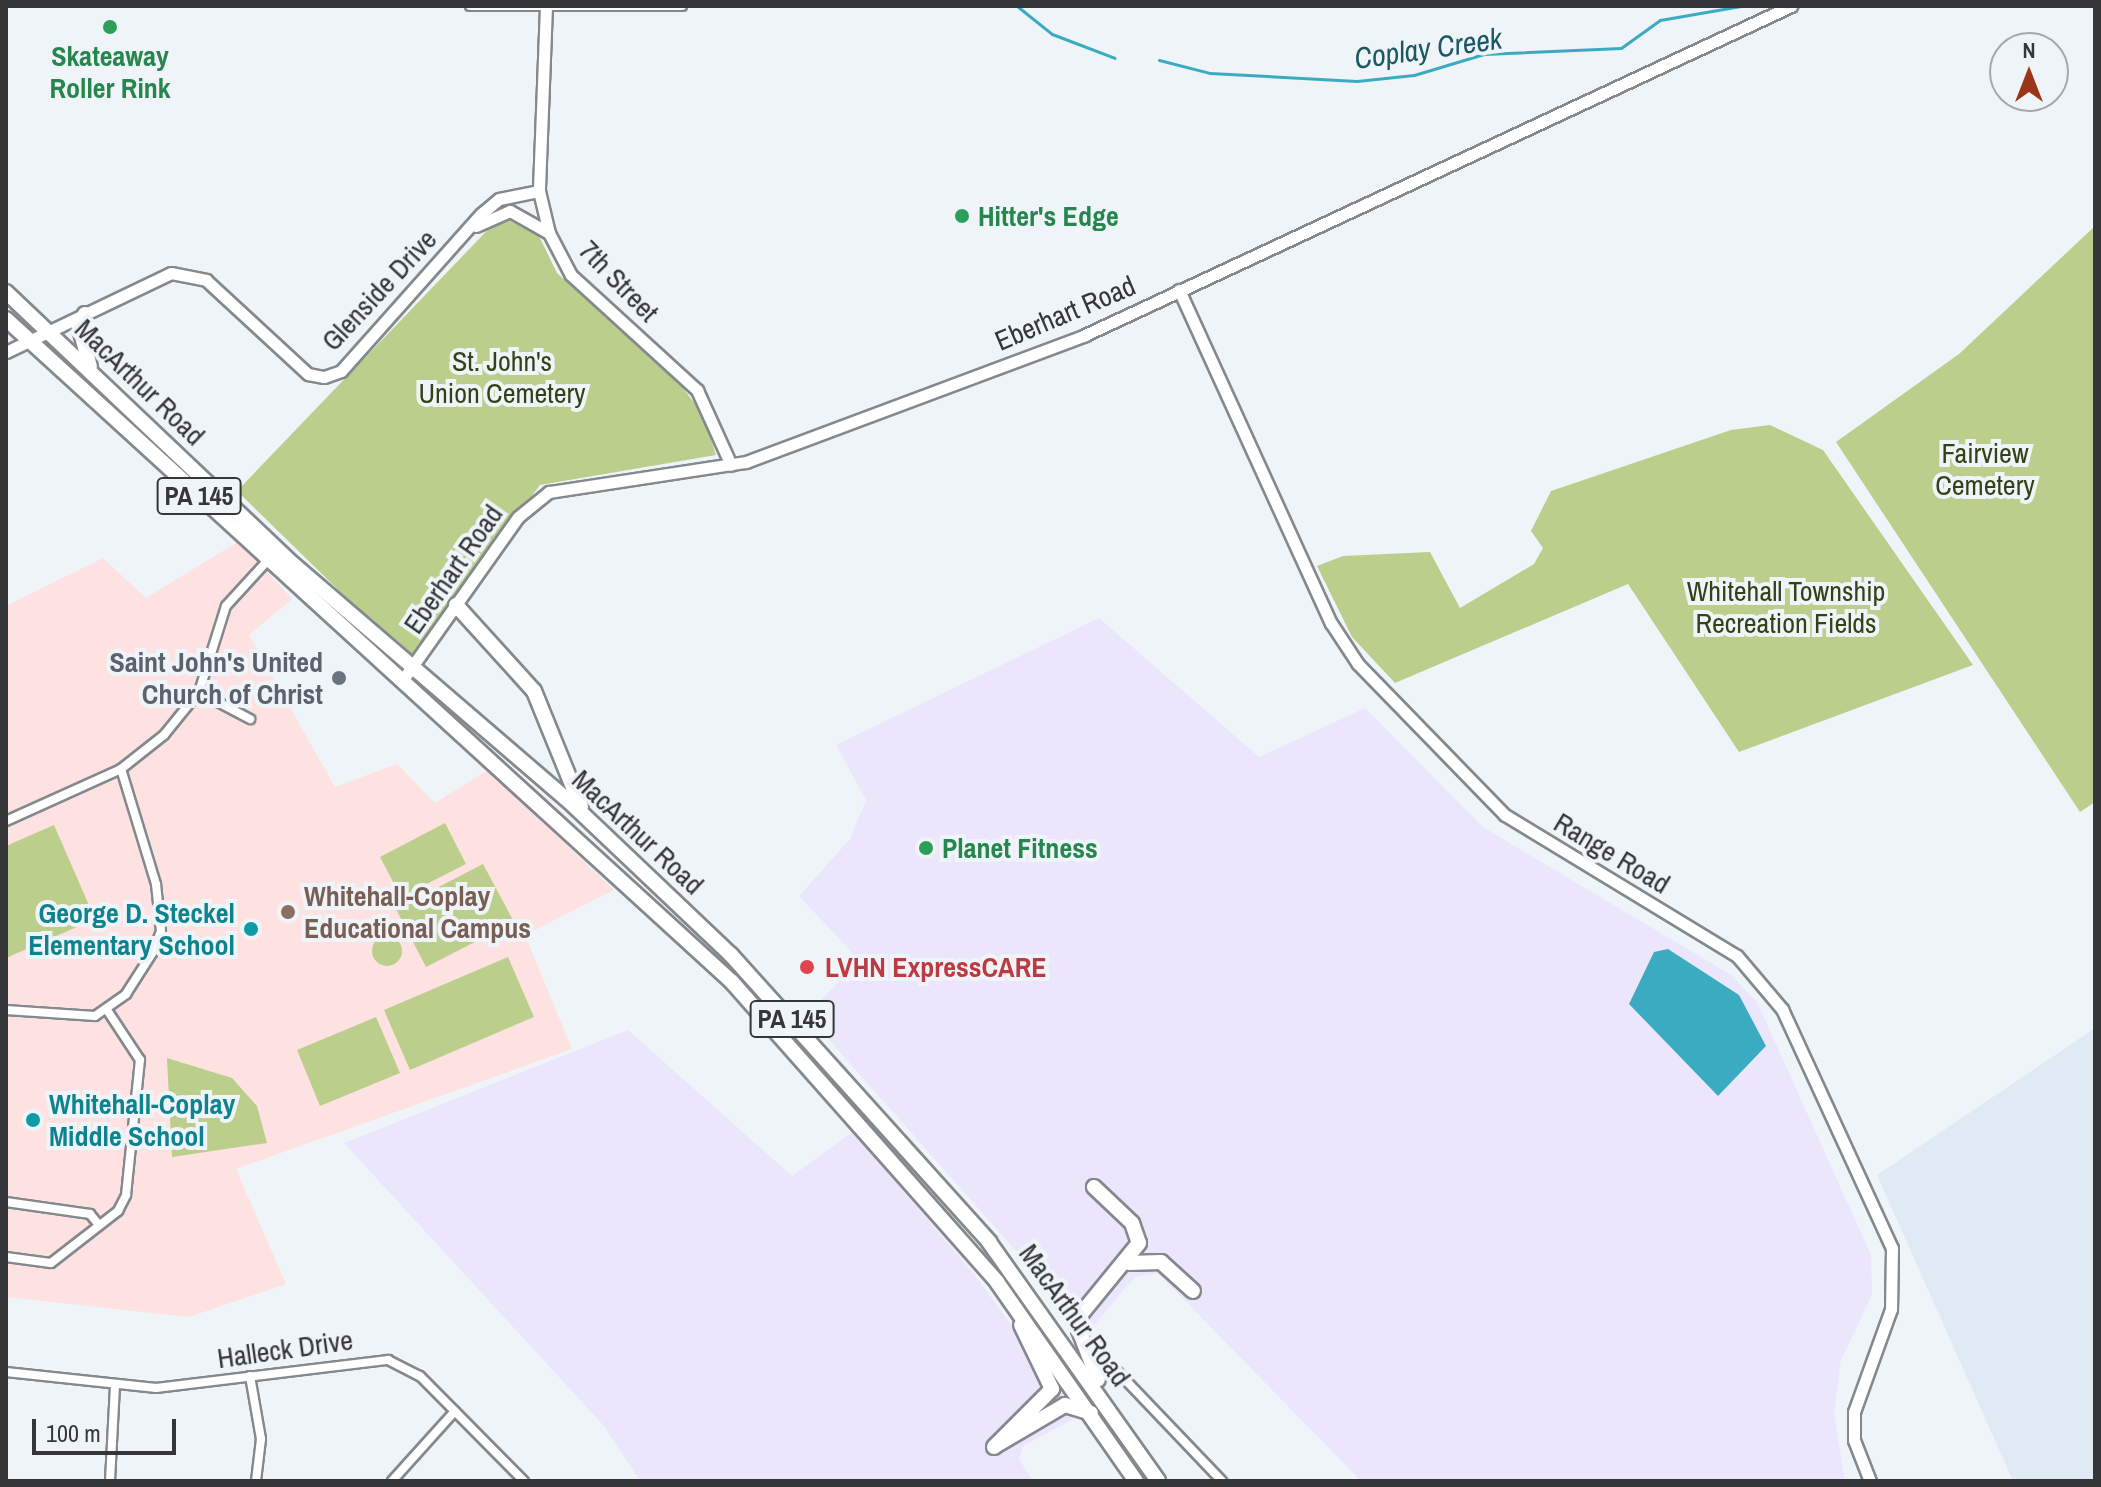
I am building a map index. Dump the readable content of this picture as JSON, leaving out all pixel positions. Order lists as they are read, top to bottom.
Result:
{
  "streets": {
    "highway": ["MacArthur Road", "PA 145"],
    "street": [
      "7th Street",
      "Glenside Drive",
      "Eberhart Road",
      "Range Road",
      "Halleck Drive"
    ]
  },
  "crossings": [
    ["7th Street", "Glenside Drive"],
    ["7th Street", "Eberhart Road"],
    ["Glenside Drive", "MacArthur Road"],
    ["Eberhart Road", "MacArthur Road"],
    ["Eberhart Road", "Range Road"]
  ],
  "water": ["Coplay Creek"],
  "parks": ["St. John's Union Cemetery", "Fairview Cemetery", "Whitehall Township Recreation Fields"],
  "places": [
    "Skateaway Roller Rink",
    "Hitter's Edge",
    "Saint John's United Church of Christ",
    "Planet Fitness",
    "Whitehall-Coplay Educational Campus",
    "George D. Steckel Elementary School",
    "LVHN ExpressCARE",
    "Whitehall-Coplay Middle School"
  ],
  "scale_bar": "100 m",
  "north": "top"
}
